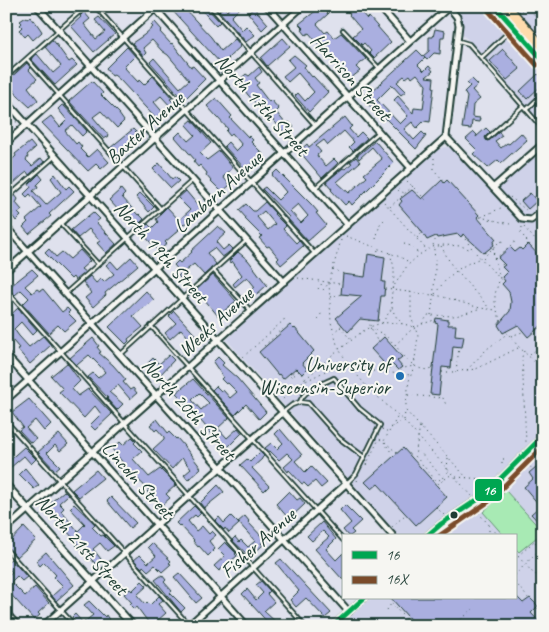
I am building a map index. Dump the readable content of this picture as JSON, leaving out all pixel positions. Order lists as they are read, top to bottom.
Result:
{
  "streets": {
    "street": [
      "Harrison Street",
      "North 17th Street",
      "Baxter Avenue",
      "Lamborn Avenue",
      "North 19th Street",
      "Weeks Avenue",
      "North 20th Street",
      "Lincoln Street",
      "Fisher Avenue",
      "North 21st Street"
    ]
  },
  "crossings": [
    ["Harrison Street", "Baxter Avenue"],
    ["Harrison Street", "Lamborn Avenue"],
    ["Harrison Street", "Weeks Avenue"],
    ["North 17th Street", "Baxter Avenue"],
    ["North 17th Street", "Lamborn Avenue"],
    ["North 17th Street", "Weeks Avenue"],
    ["Baxter Avenue", "North 19th Street"],
    ["Baxter Avenue", "North 20th Street"],
    ["Lamborn Avenue", "North 19th Street"],
    ["Lamborn Avenue", "North 20th Street"],
    ["Lamborn Avenue", "Lincoln Street"],
    ["North 19th Street", "Weeks Avenue"],
    ["North 19th Street", "Fisher Avenue"],
    ["Weeks Avenue", "North 20th Street"],
    ["Weeks Avenue", "Lincoln Street"],
    ["Weeks Avenue", "North 21st Street"],
    ["North 20th Street", "Fisher Avenue"],
    ["Lincoln Street", "Fisher Avenue"]
  ],
  "places": ["University of Wisconsin-Superior"],
  "lines": ["transit line 16", "transit line 16X"],
  "legend": ["16", "16X"]
}
